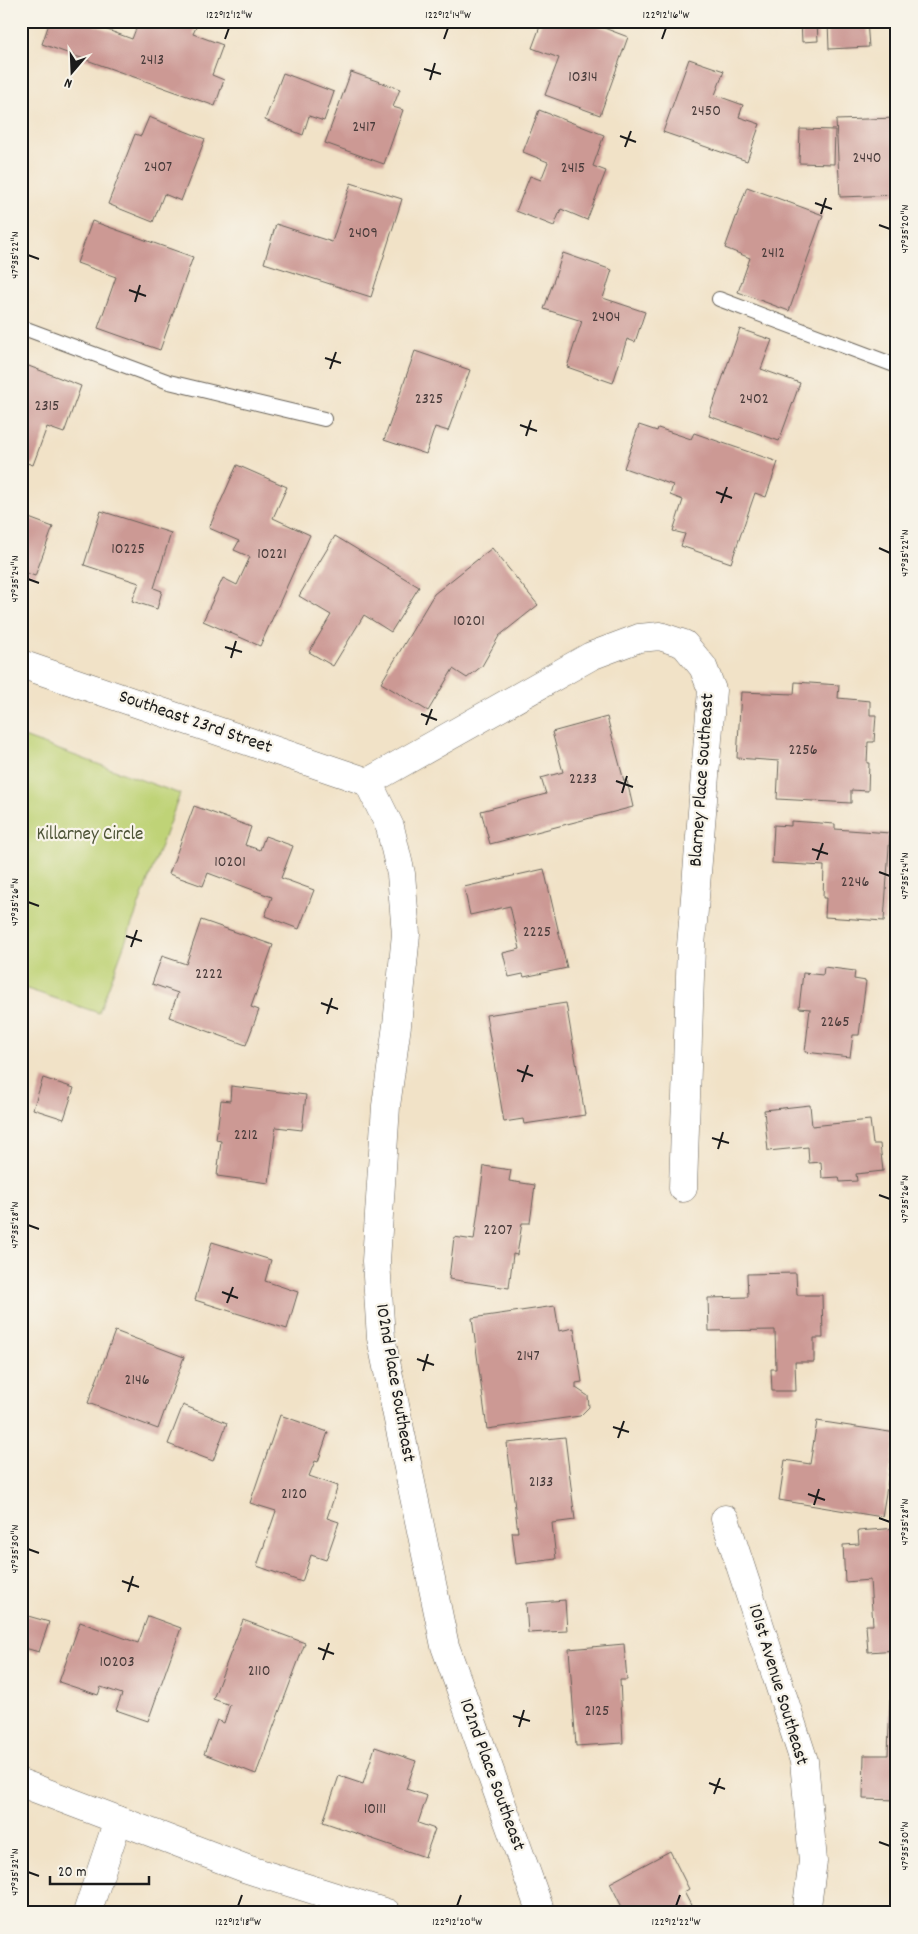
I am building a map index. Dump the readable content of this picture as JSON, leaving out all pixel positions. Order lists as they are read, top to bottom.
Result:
{
  "streets": {
    "street": [
      "Southeast 23rd Street",
      "Blarney Place Southeast",
      "102nd Place Southeast",
      "101st Avenue Southeast"
    ]
  },
  "crossings": [
    ["Southeast 23rd Street", "Blarney Place Southeast"],
    ["Southeast 23rd Street", "102nd Place Southeast"],
    ["Blarney Place Southeast", "102nd Place Southeast"]
  ],
  "parks": ["Killarney Circle"],
  "house_numbers": [
    "2413",
    "10314",
    "2450",
    "2417",
    "2440",
    "2407",
    "2415",
    "2409",
    "2412",
    "2404",
    "2325",
    "2402",
    "2315",
    "10225",
    "10221",
    "10201",
    "2256",
    "2233",
    "10201",
    "2246",
    "2225",
    "2222",
    "2265",
    "2212",
    "2207",
    "2147",
    "2146",
    "2133",
    "2120",
    "10203",
    "2110",
    "2125",
    "10111"
  ],
  "scale_bar": "20 m",
  "north": "bottom",
  "coordinates": [
    "122°12'12\"W",
    "122°12'14\"W",
    "122°12'16\"W",
    "47°35'20\"N",
    "47°35'22\"N",
    "47°35'24\"N",
    "47°35'26\"N",
    "47°35'28\"N",
    "47°35'30\"N",
    "47°35'32\"N",
    "122°12'18\"W",
    "122°12'20\"W",
    "122°12'22\"W"
  ]
}
